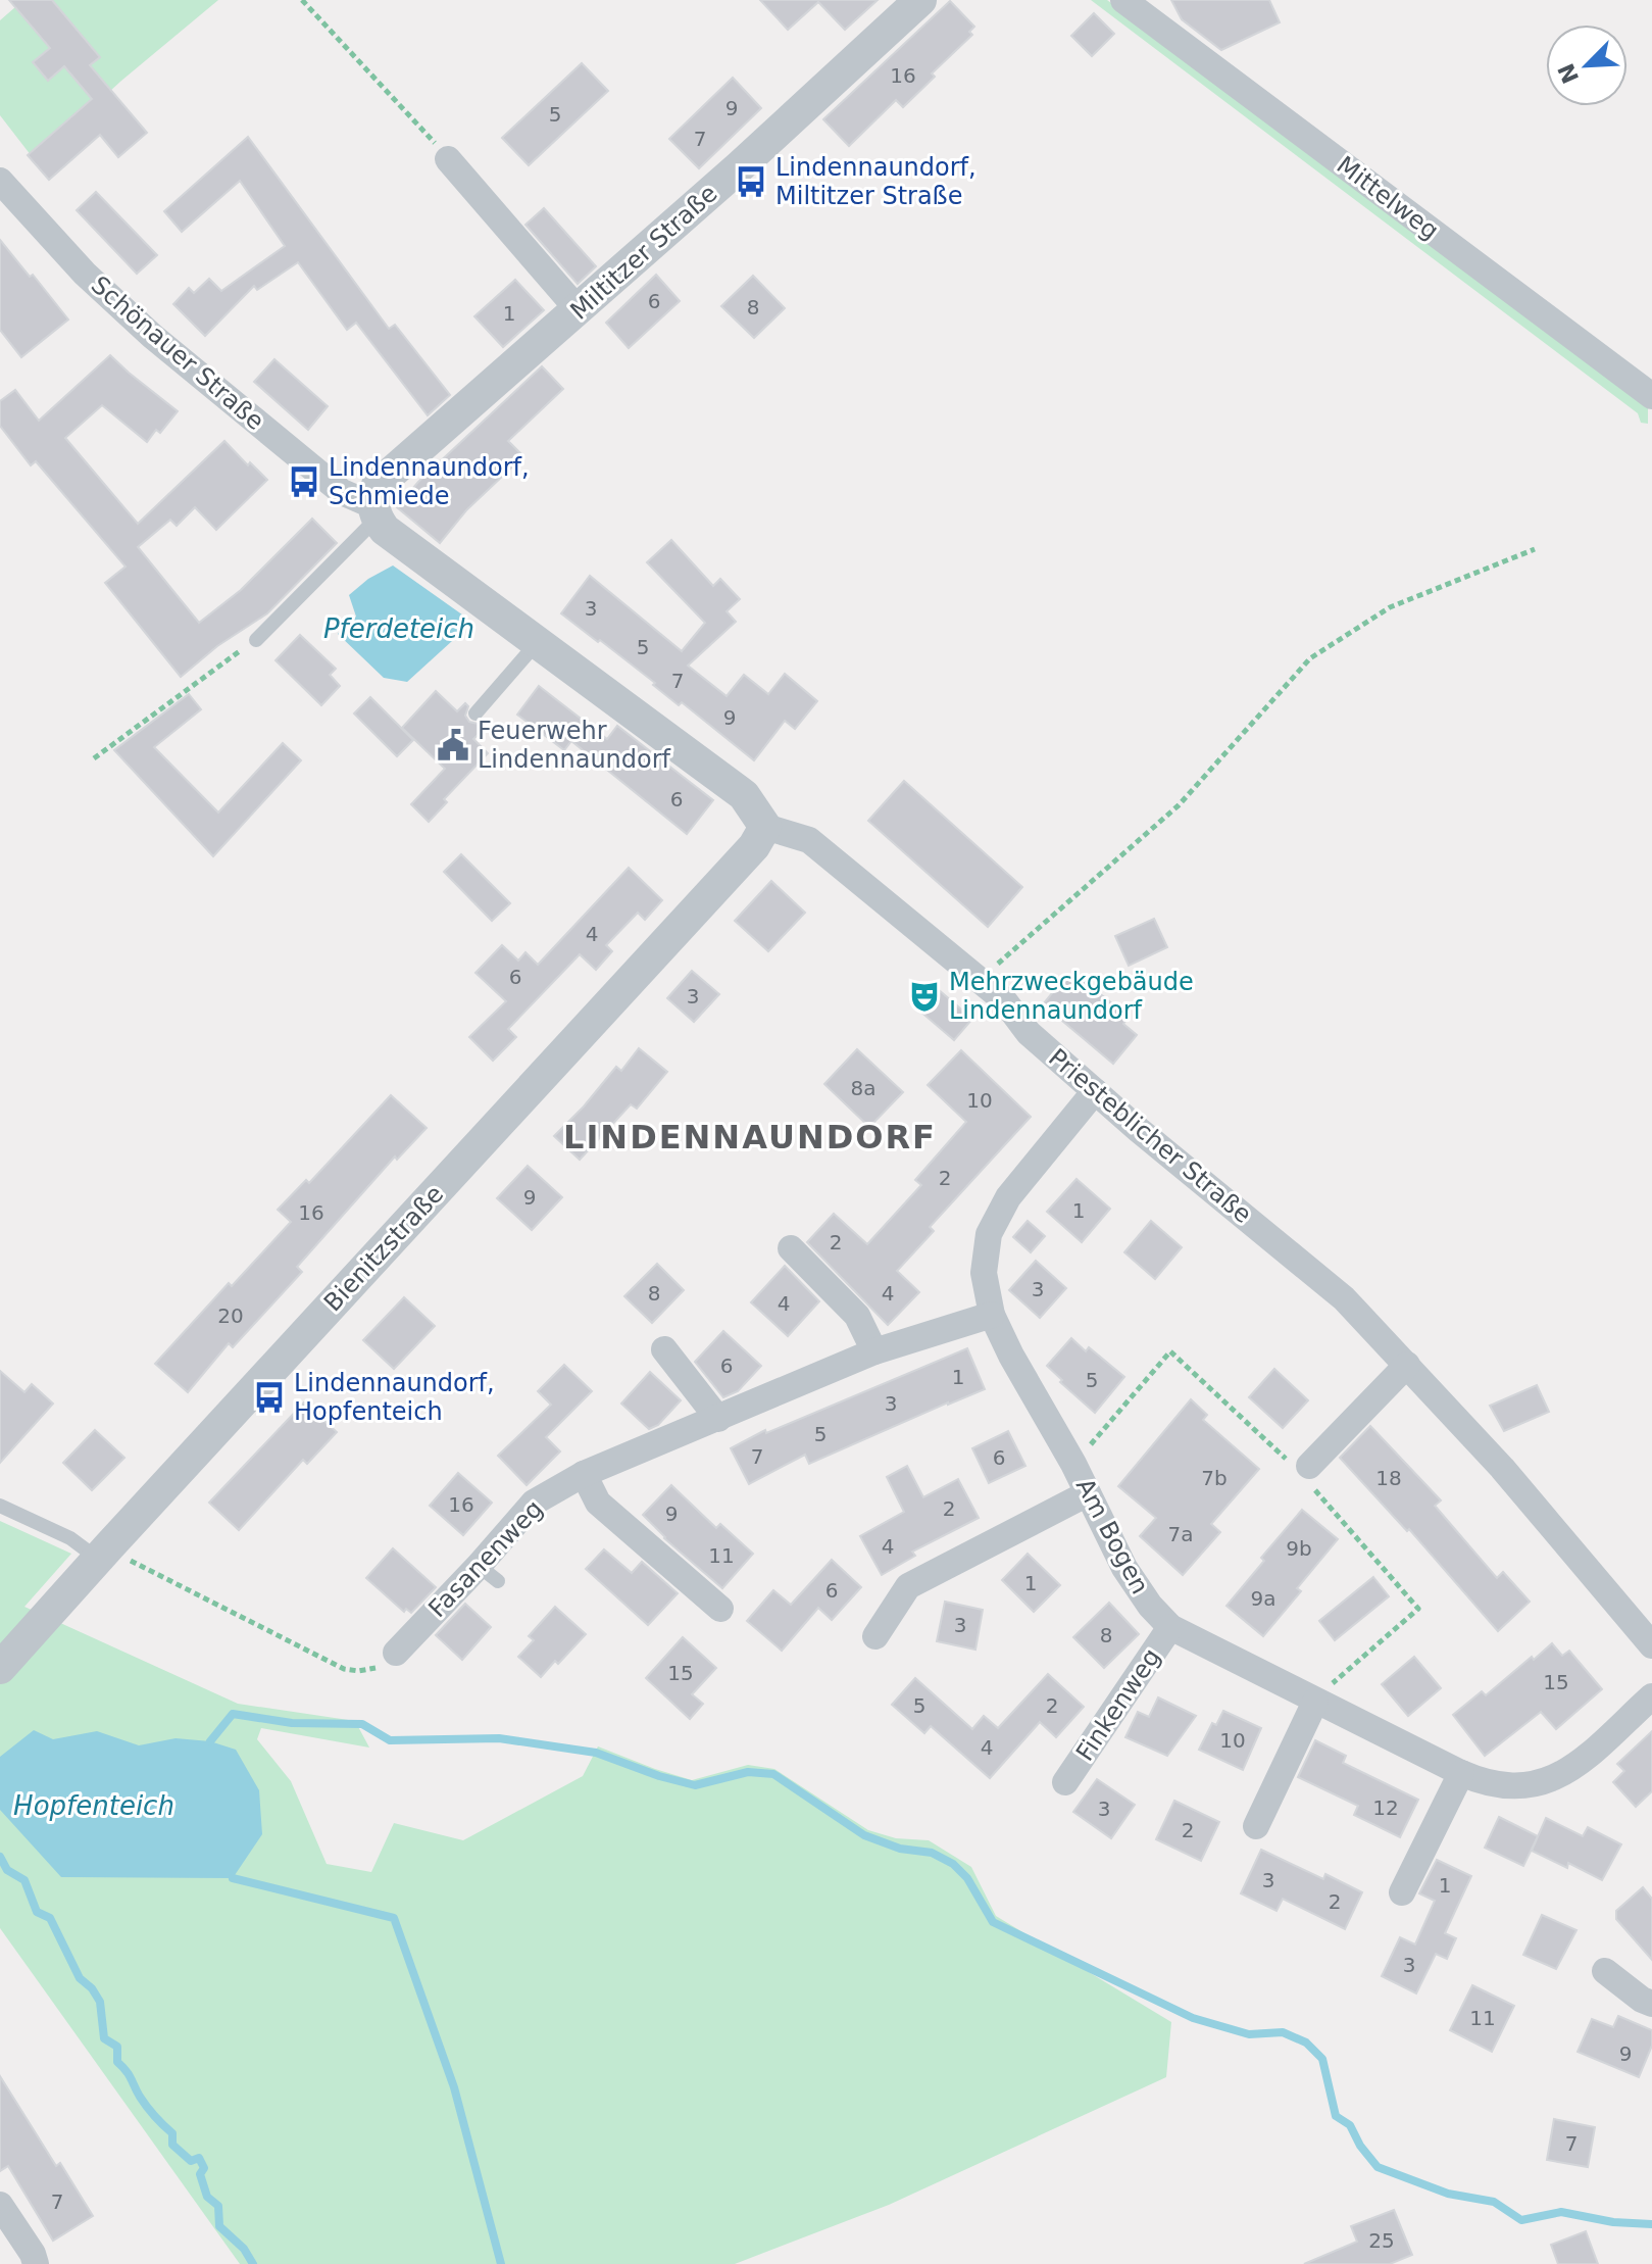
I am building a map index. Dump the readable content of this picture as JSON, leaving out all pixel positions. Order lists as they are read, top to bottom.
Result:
{
  "streets": {
    "street": [
      "Mittelweg",
      "Miltitzer Straße",
      "Schönauer Straße",
      "Priesteblicher Straße",
      "Bienitzstraße",
      "Am Bogen",
      "Fasanenweg",
      "Finkenweg"
    ]
  },
  "crossings": [
    ["Miltitzer Straße", "Schönauer Straße"],
    ["Priesteblicher Straße", "Bienitzstraße"],
    ["Priesteblicher Straße", "Am Bogen"],
    ["Am Bogen", "Fasanenweg"],
    ["Am Bogen", "Finkenweg"]
  ],
  "districts": ["LINDENNAUNDORF"],
  "water": ["Pferdeteich", "Hopfenteich"],
  "places": {
    "bus stop": ["Lindennaundorf, Miltitzer Straße", "Lindennaundorf, Schmiede", "Lindennaundorf, Hopfenteich"],
    "public building": ["Feuerwehr Lindennaundorf"],
    "theatre": ["Mehrzweckgebäude Lindennaundorf"]
  },
  "house_numbers": [
    "16",
    "9",
    "5",
    "7",
    "6",
    "8",
    "1",
    "3",
    "5",
    "7",
    "9",
    "6",
    "4",
    "6",
    "3",
    "8a",
    "10",
    "2",
    "9",
    "1",
    "16",
    "2",
    "3",
    "8",
    "4",
    "4",
    "20",
    "6",
    "1",
    "5",
    "3",
    "5",
    "7",
    "6",
    "7b",
    "18",
    "16",
    "2",
    "9",
    "7a",
    "4",
    "9b",
    "11",
    "1",
    "6",
    "9a",
    "3",
    "8",
    "15",
    "15",
    "5",
    "2",
    "10",
    "4",
    "12",
    "3",
    "2",
    "3",
    "1",
    "2",
    "3",
    "11",
    "9",
    "7",
    "7",
    "25"
  ],
  "north": "bottom left"
}
